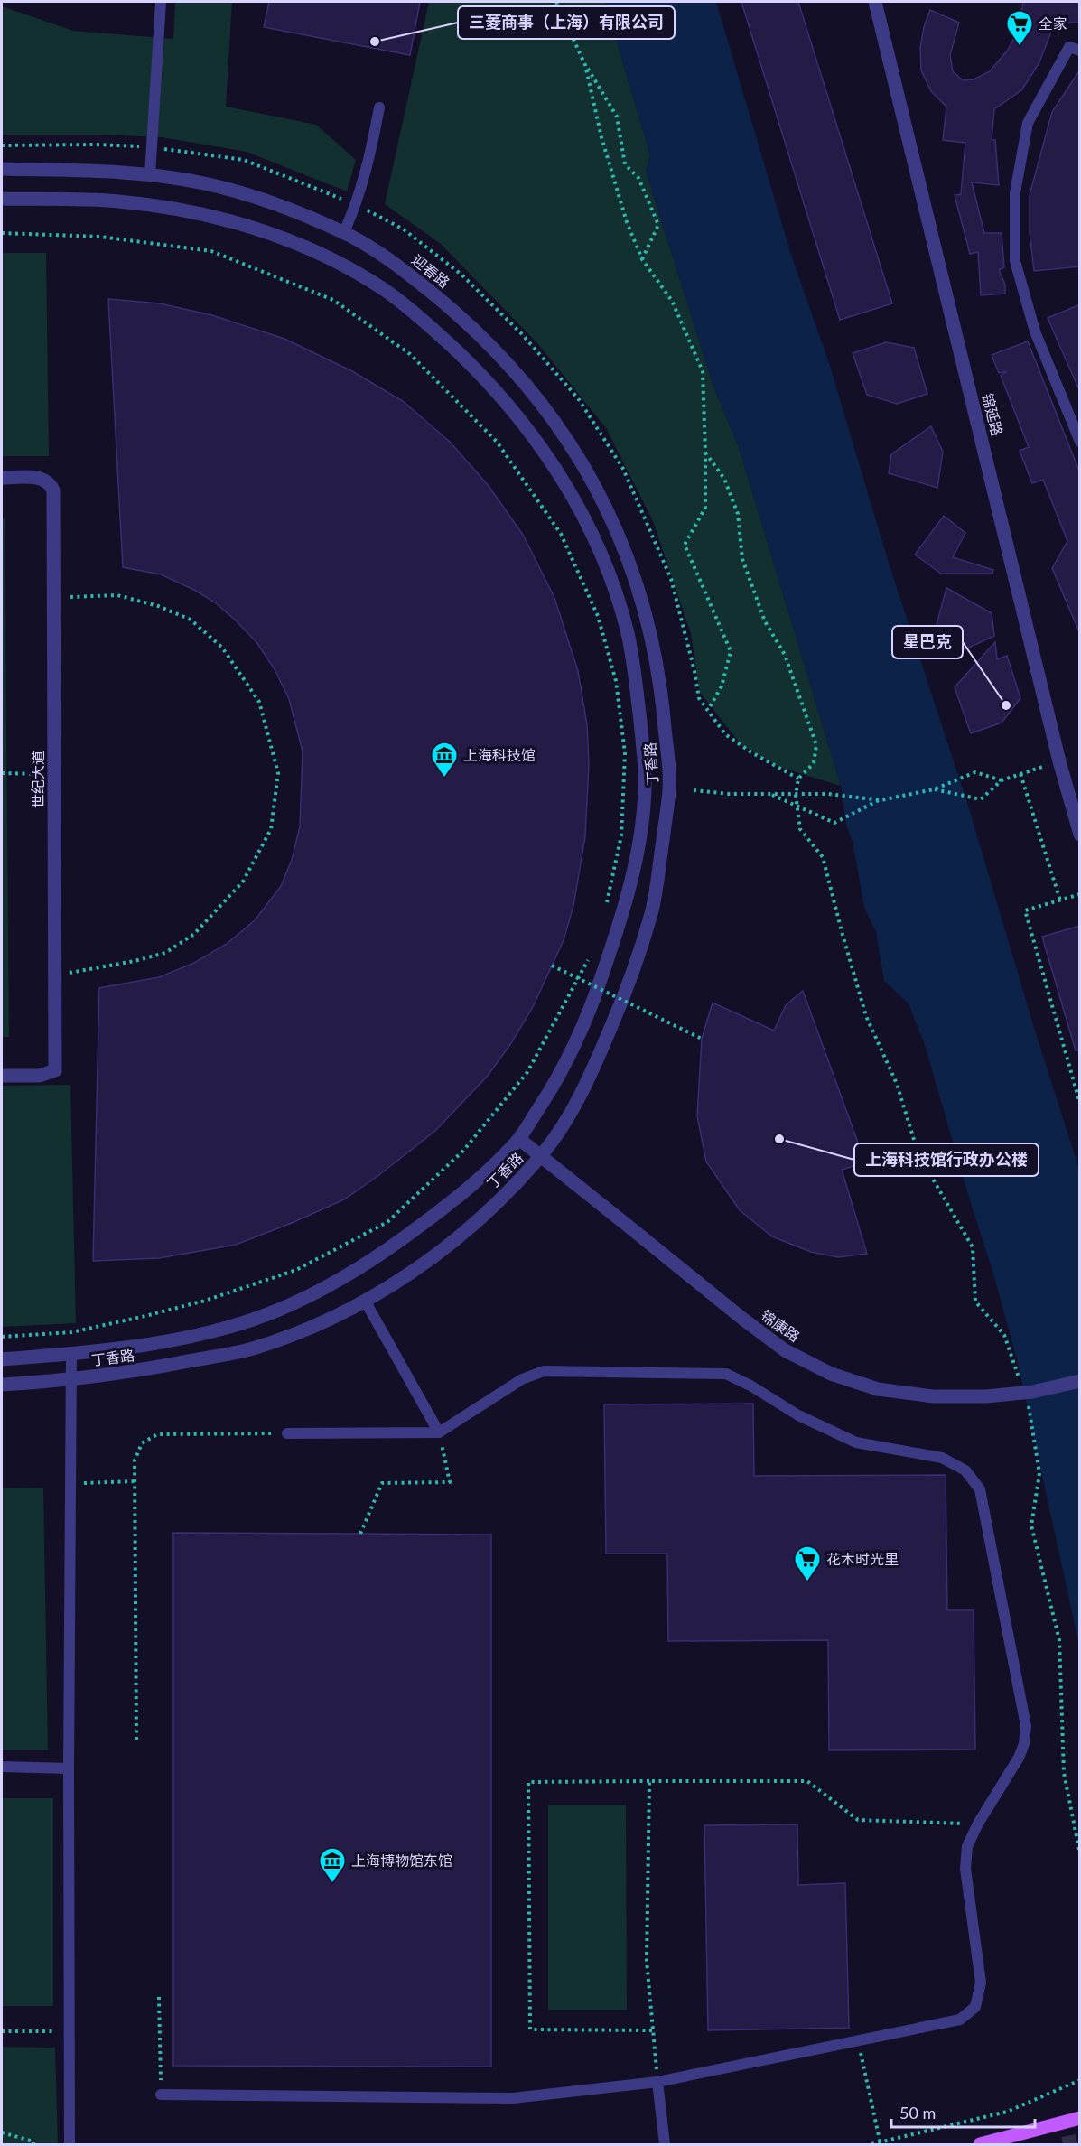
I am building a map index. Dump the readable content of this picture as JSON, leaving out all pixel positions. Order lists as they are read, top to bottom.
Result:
{
  "streets": {
    "street": [
      "迎春路",
      "锦延路",
      "丁香路",
      "世纪大道",
      "锦康路"
    ]
  },
  "crossings": [
    ["迎春路", "丁香路"],
    ["丁香路", "锦康路"]
  ],
  "places": {
    "other": ["三菱商事（上海）有限公司", "星巴克", "上海科技馆行政办公楼"],
    "supermarket": ["全家", "花木时光里"],
    "museum": ["上海科技馆", "上海博物馆东馆"]
  },
  "scale_bar": "50 m"
}
